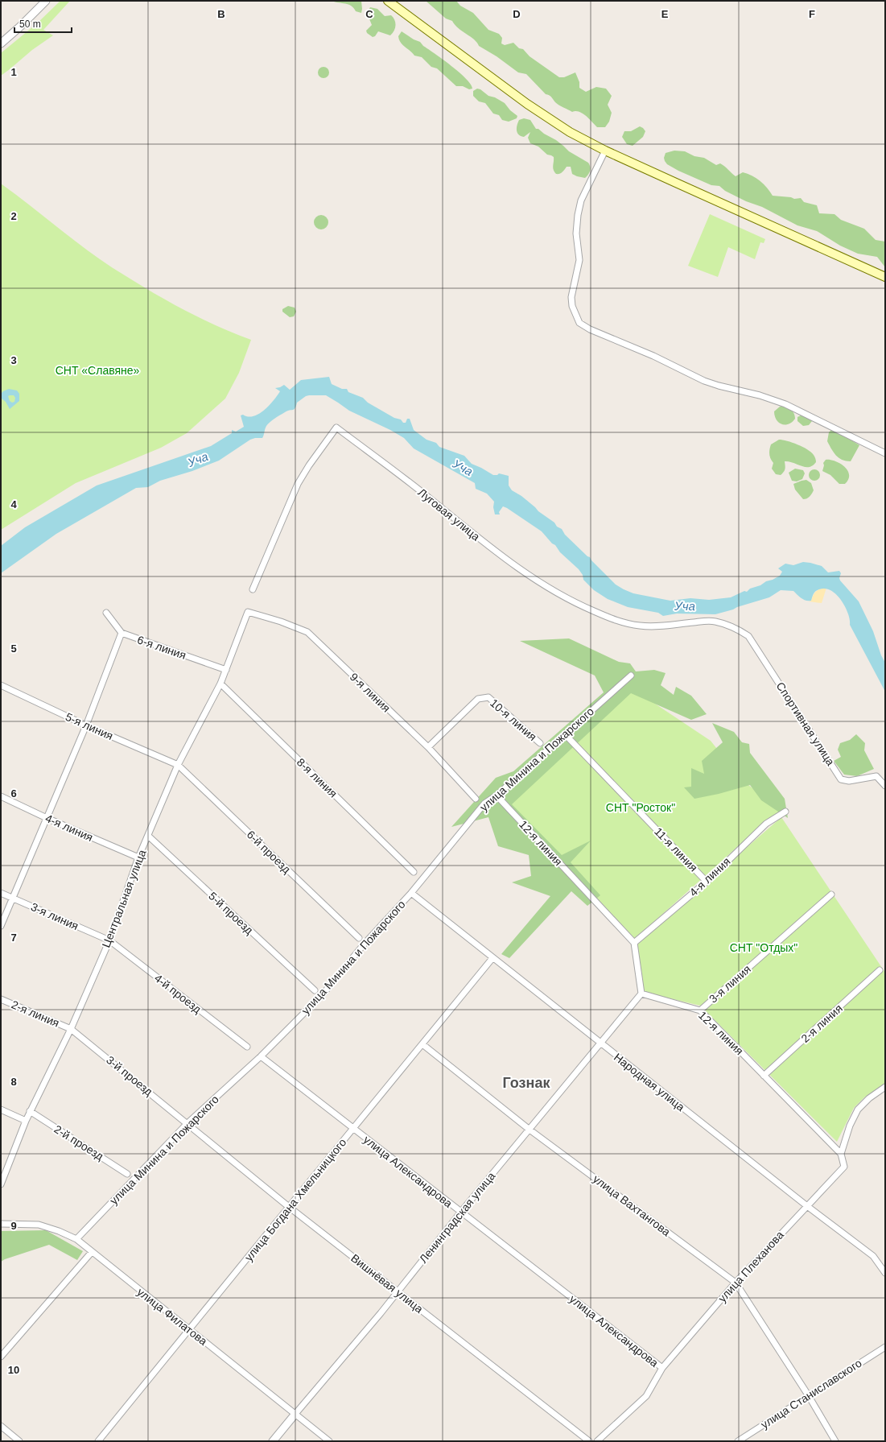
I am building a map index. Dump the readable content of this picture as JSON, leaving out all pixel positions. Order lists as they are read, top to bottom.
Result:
{
  "streets": {
    "street": [
      "Луговая улица",
      "6-я линия",
      "9-я линия",
      "10-я линия",
      "Спортивная улица",
      "5-я линия",
      "улица Минина и Пожарского",
      "8-я линия",
      "4-я линия",
      "12-я линия",
      "11-я линия",
      "6-й проезд",
      "Центральная улица",
      "5-й проезд",
      "3-я линия",
      "4-й проезд",
      "2-я линия",
      "3-й проезд",
      "Народная улица",
      "2-й проезд",
      "улица Александрова",
      "улица Богдана Хмельницкого",
      "улица Вахтангова",
      "Ленинградская улица",
      "улица Плеханова",
      "Вишнёвая улица",
      "улица Филатова",
      "улица Станиславского"
    ]
  },
  "crossings": [
    ["Луговая улица", "Спортивная улица"],
    ["6-я линия", "Центральная улица"],
    ["9-я линия", "10-я линия"],
    ["9-я линия", "Центральная улица"],
    ["5-я линия", "6-й проезд"],
    ["5-я линия", "Центральная улица"],
    ["улица Минина и Пожарского", "12-я линия"],
    ["улица Минина и Пожарского", "11-я линия"],
    ["улица Минина и Пожарского", "3-й проезд"],
    ["улица Минина и Пожарского", "Народная улица"],
    ["улица Минина и Пожарского", "улица Александрова"],
    ["улица Минина и Пожарского", "Вишнёвая улица"],
    ["улица Минина и Пожарского", "улица Филатова"],
    ["8-я линия", "Центральная улица"],
    ["4-я линия", "12-я линия"],
    ["4-я линия", "11-я линия"],
    ["4-я линия", "Центральная улица"],
    ["12-я линия", "3-я линия"],
    ["12-я линия", "2-я линия"],
    ["12-я линия", "Ленинградская улица"],
    ["12-я линия", "улица Плеханова"],
    ["6-й проезд", "Центральная улица"],
    ["Центральная улица", "5-й проезд"],
    ["Центральная улица", "3-я линия"],
    ["Центральная улица", "4-й проезд"],
    ["Центральная улица", "2-я линия"],
    ["Центральная улица", "3-й проезд"],
    ["Центральная улица", "2-й проезд"],
    ["3-я линия", "4-й проезд"],
    ["2-я линия", "3-й проезд"],
    ["3-й проезд", "Вишнёвая улица"],
    ["Народная улица", "улица Богдана Хмельницкого"],
    ["Народная улица", "Ленинградская улица"],
    ["Народная улица", "улица Плеханова"],
    ["улица Александрова", "улица Богдана Хмельницкого"],
    ["улица Александрова", "Ленинградская улица"],
    ["улица Александрова", "улица Плеханова"],
    ["улица Богдана Хмельницкого", "улица Вахтангова"],
    ["улица Богдана Хмельницкого", "Вишнёвая улица"],
    ["улица Богдана Хмельницкого", "улица Филатова"],
    ["улица Вахтангова", "Ленинградская улица"],
    ["улица Вахтангова", "улица Плеханова"],
    ["улица Вахтангова", "улица Станиславского"],
    ["Ленинградская улица", "Вишнёвая улица"],
    ["Ленинградская улица", "улица Филатова"]
  ],
  "districts": ["Гознак"],
  "water": ["Уча"],
  "parks": ["СНТ «Славяне»", "СНТ \"Росток\"", "СНТ \"Отдых\""],
  "scale_bar": "50 m",
  "grid": {
    "columns": [
      "B",
      "C",
      "D",
      "E",
      "F"
    ],
    "rows": [
      "1",
      "2",
      "3",
      "4",
      "5",
      "6",
      "7",
      "8",
      "9",
      "10"
    ]
  }
}
